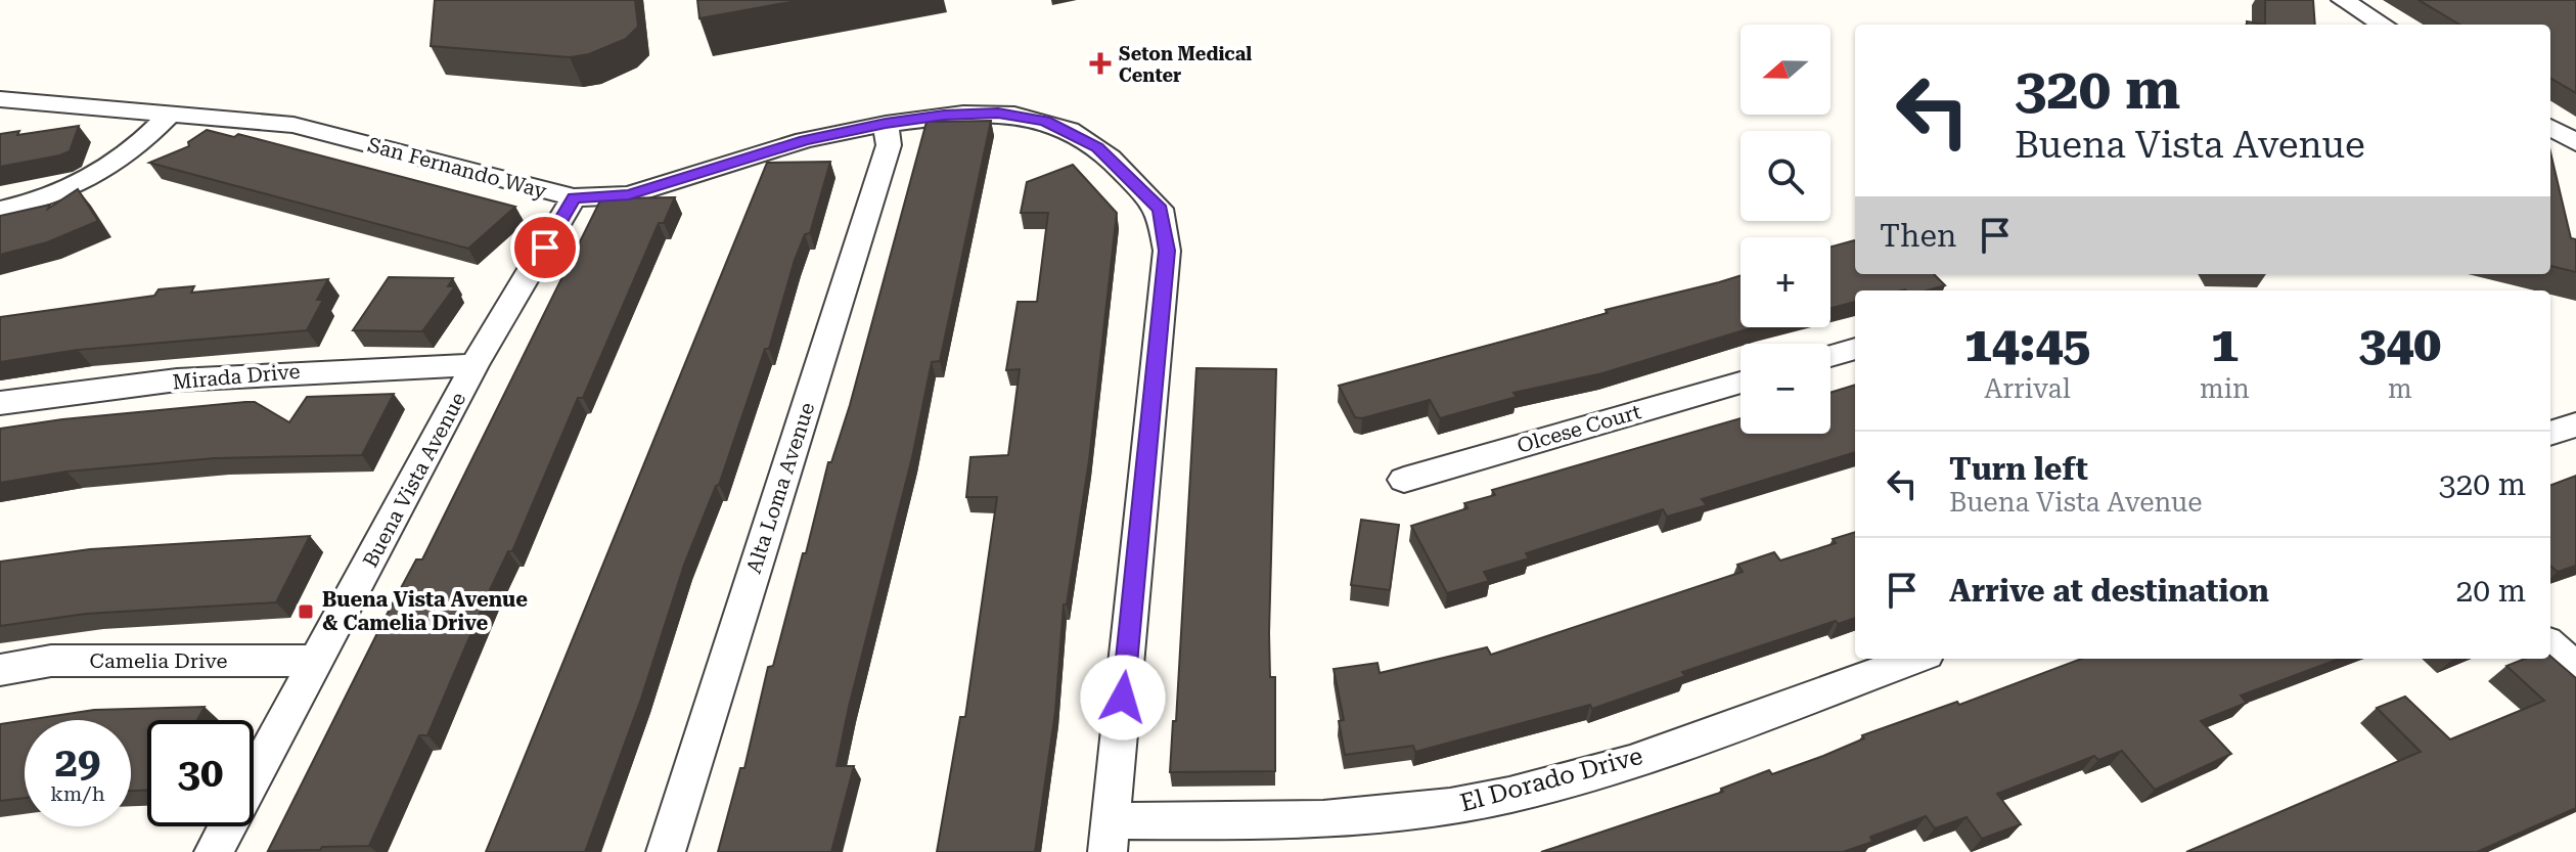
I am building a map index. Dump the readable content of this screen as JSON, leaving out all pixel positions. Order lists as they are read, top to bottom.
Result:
{
  "streets": {
    "street": [
      "San Fernando Way",
      "Mirada Drive",
      "Olcese Court",
      "Buena Vista Avenue",
      "Alta Loma Avenue",
      "Camelia Drive",
      "El Dorado Drive"
    ]
  },
  "crossings": [
    ["San Fernando Way", "Buena Vista Avenue"],
    ["San Fernando Way", "Alta Loma Avenue"],
    ["San Fernando Way", "El Dorado Drive"],
    ["Mirada Drive", "Buena Vista Avenue"],
    ["Buena Vista Avenue", "Camelia Drive"]
  ],
  "places": {
    "health": ["Seton Medical Center"],
    "transit": ["Buena Vista Avenue & Camelia Drive"]
  },
  "north": "left",
  "page": {
    "map_buttons": ["+", "−"],
    "turn": ["320 m", "Buena Vista Avenue"],
    "then": "Then",
    "eta": [
      "14:45",
      "Arrival",
      "1",
      "min",
      "340",
      "m"
    ],
    "list": [
      {
        "name": "Turn left",
        "note": "Buena Vista Avenue",
        "value": "320 m"
      },
      {
        "name": "Arrive at destination",
        "value": "20 m"
      }
    ],
    "speed": "29 km/h",
    "limit": "30"
  }
}
